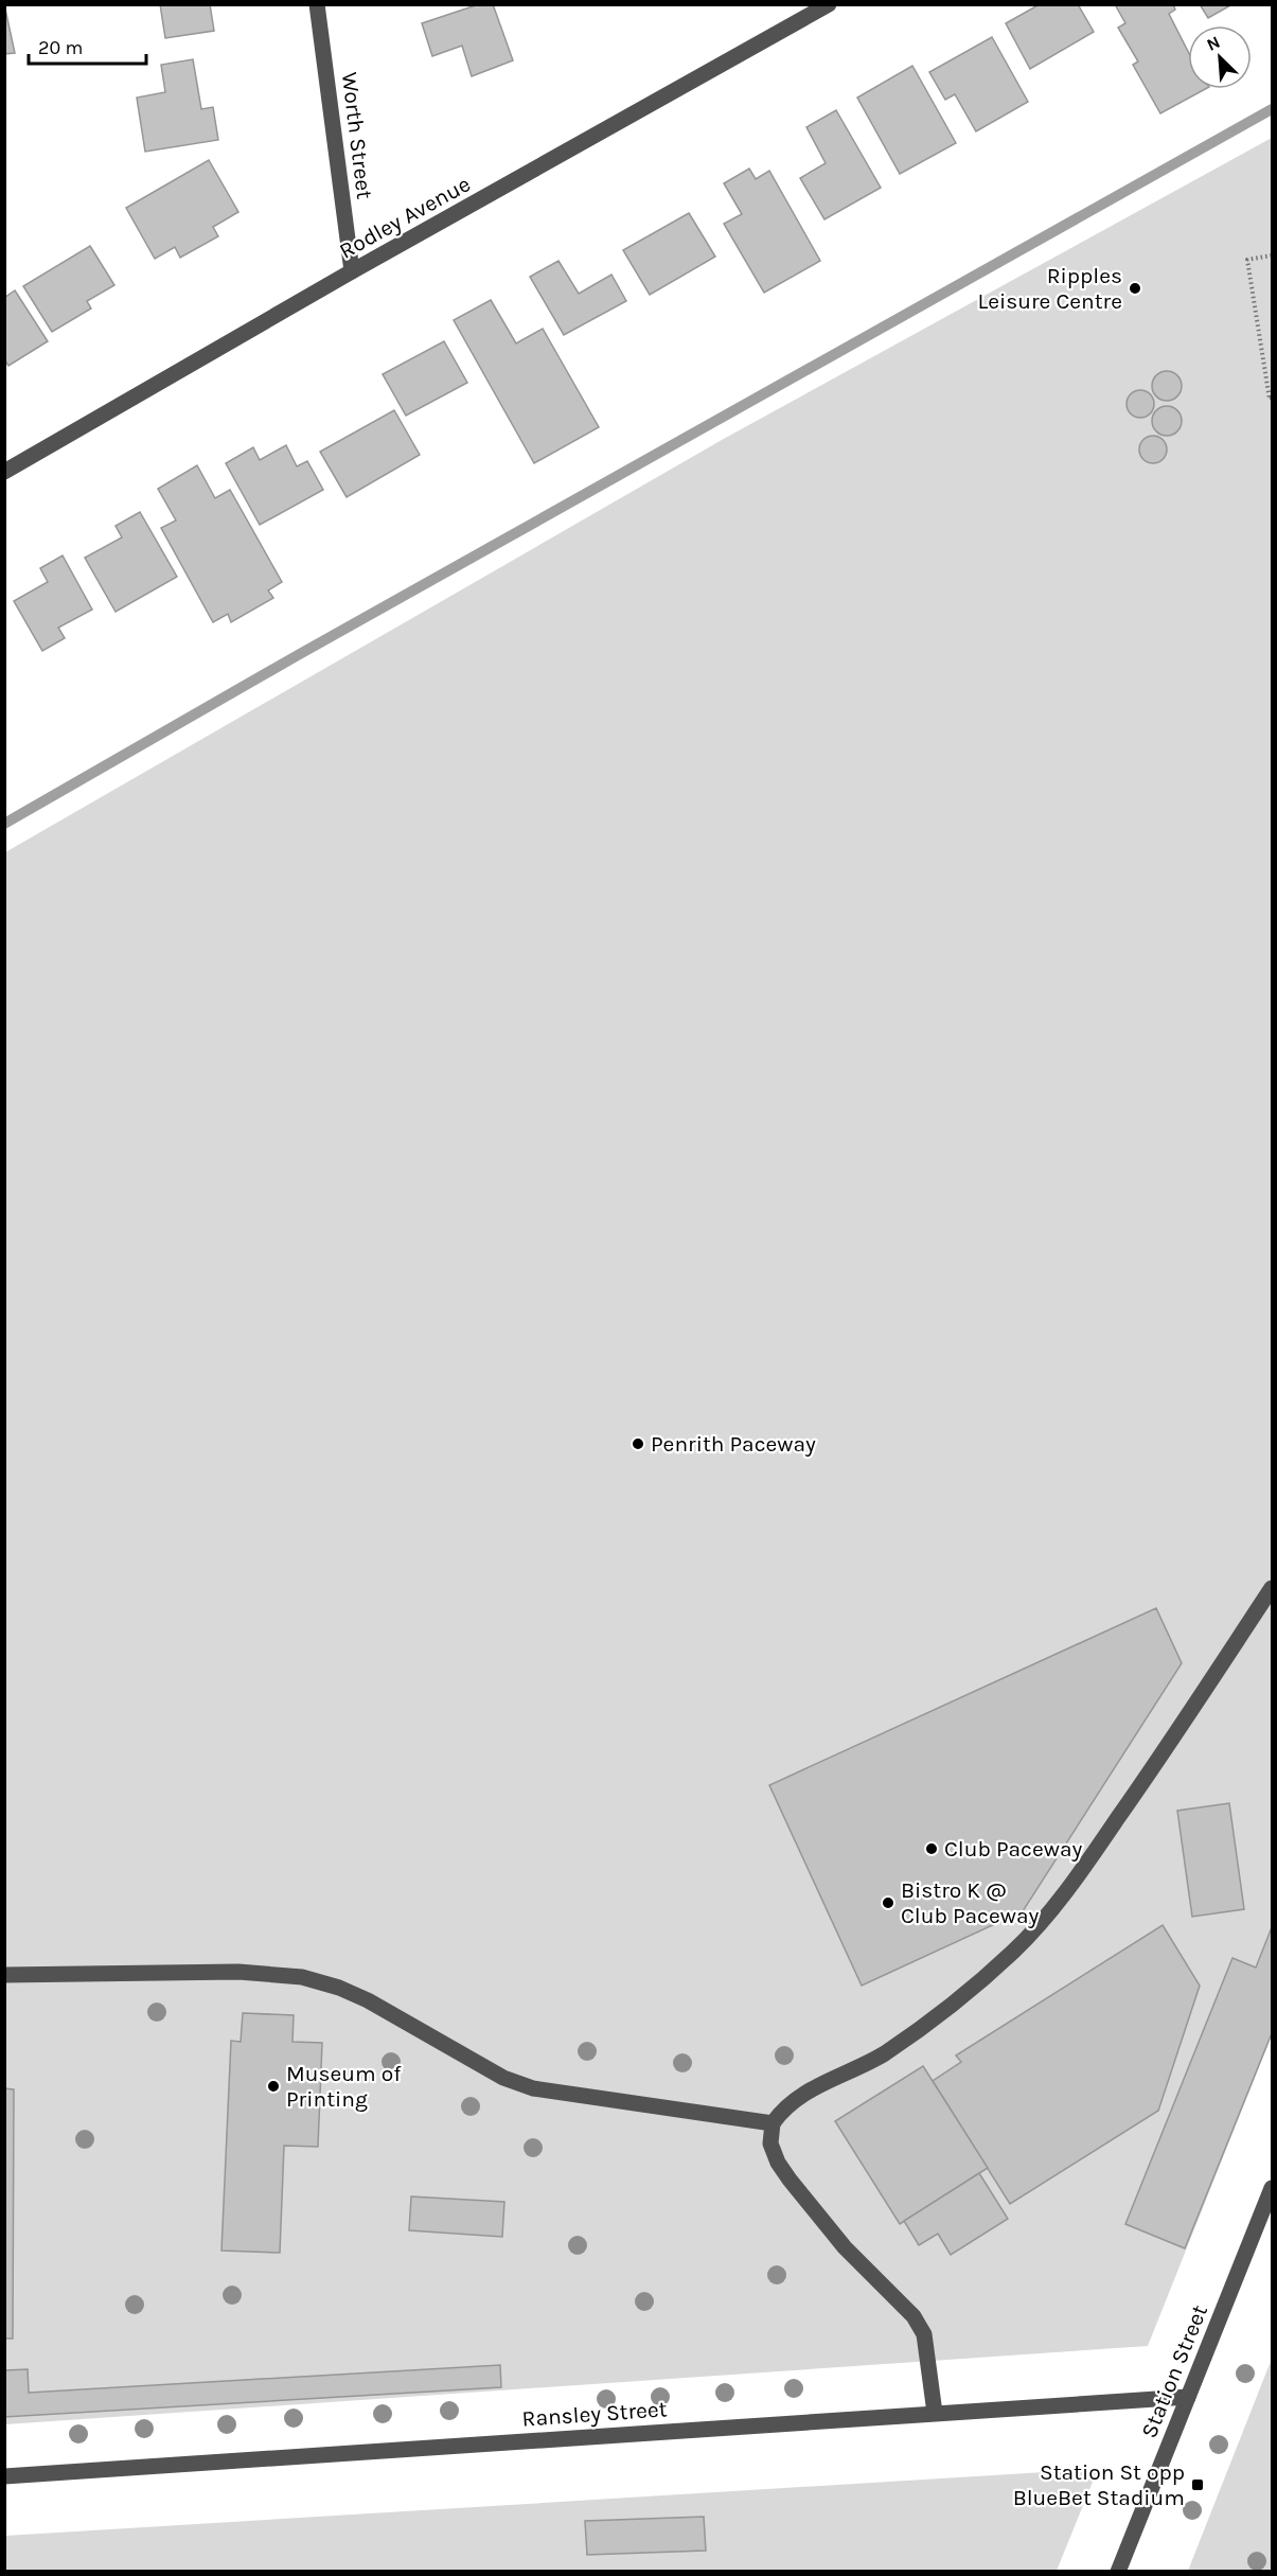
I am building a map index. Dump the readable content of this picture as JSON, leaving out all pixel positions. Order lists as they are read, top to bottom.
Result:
{
  "streets": {
    "street": [
      "Worth Street",
      "Rodley Avenue",
      "Station Street",
      "Ransley Street"
    ]
  },
  "crossings": [
    ["Worth Street", "Rodley Avenue"],
    ["Station Street", "Ransley Street"]
  ],
  "places": {
    "other": [
      "Ripples Leisure Centre",
      "Penrith Paceway",
      "Club Paceway",
      "Bistro K @ Club Paceway",
      "Museum of Printing"
    ],
    "transit": ["Station St opp BlueBet Stadium"]
  },
  "scale_bar": "20 m",
  "north": "top left"
}
